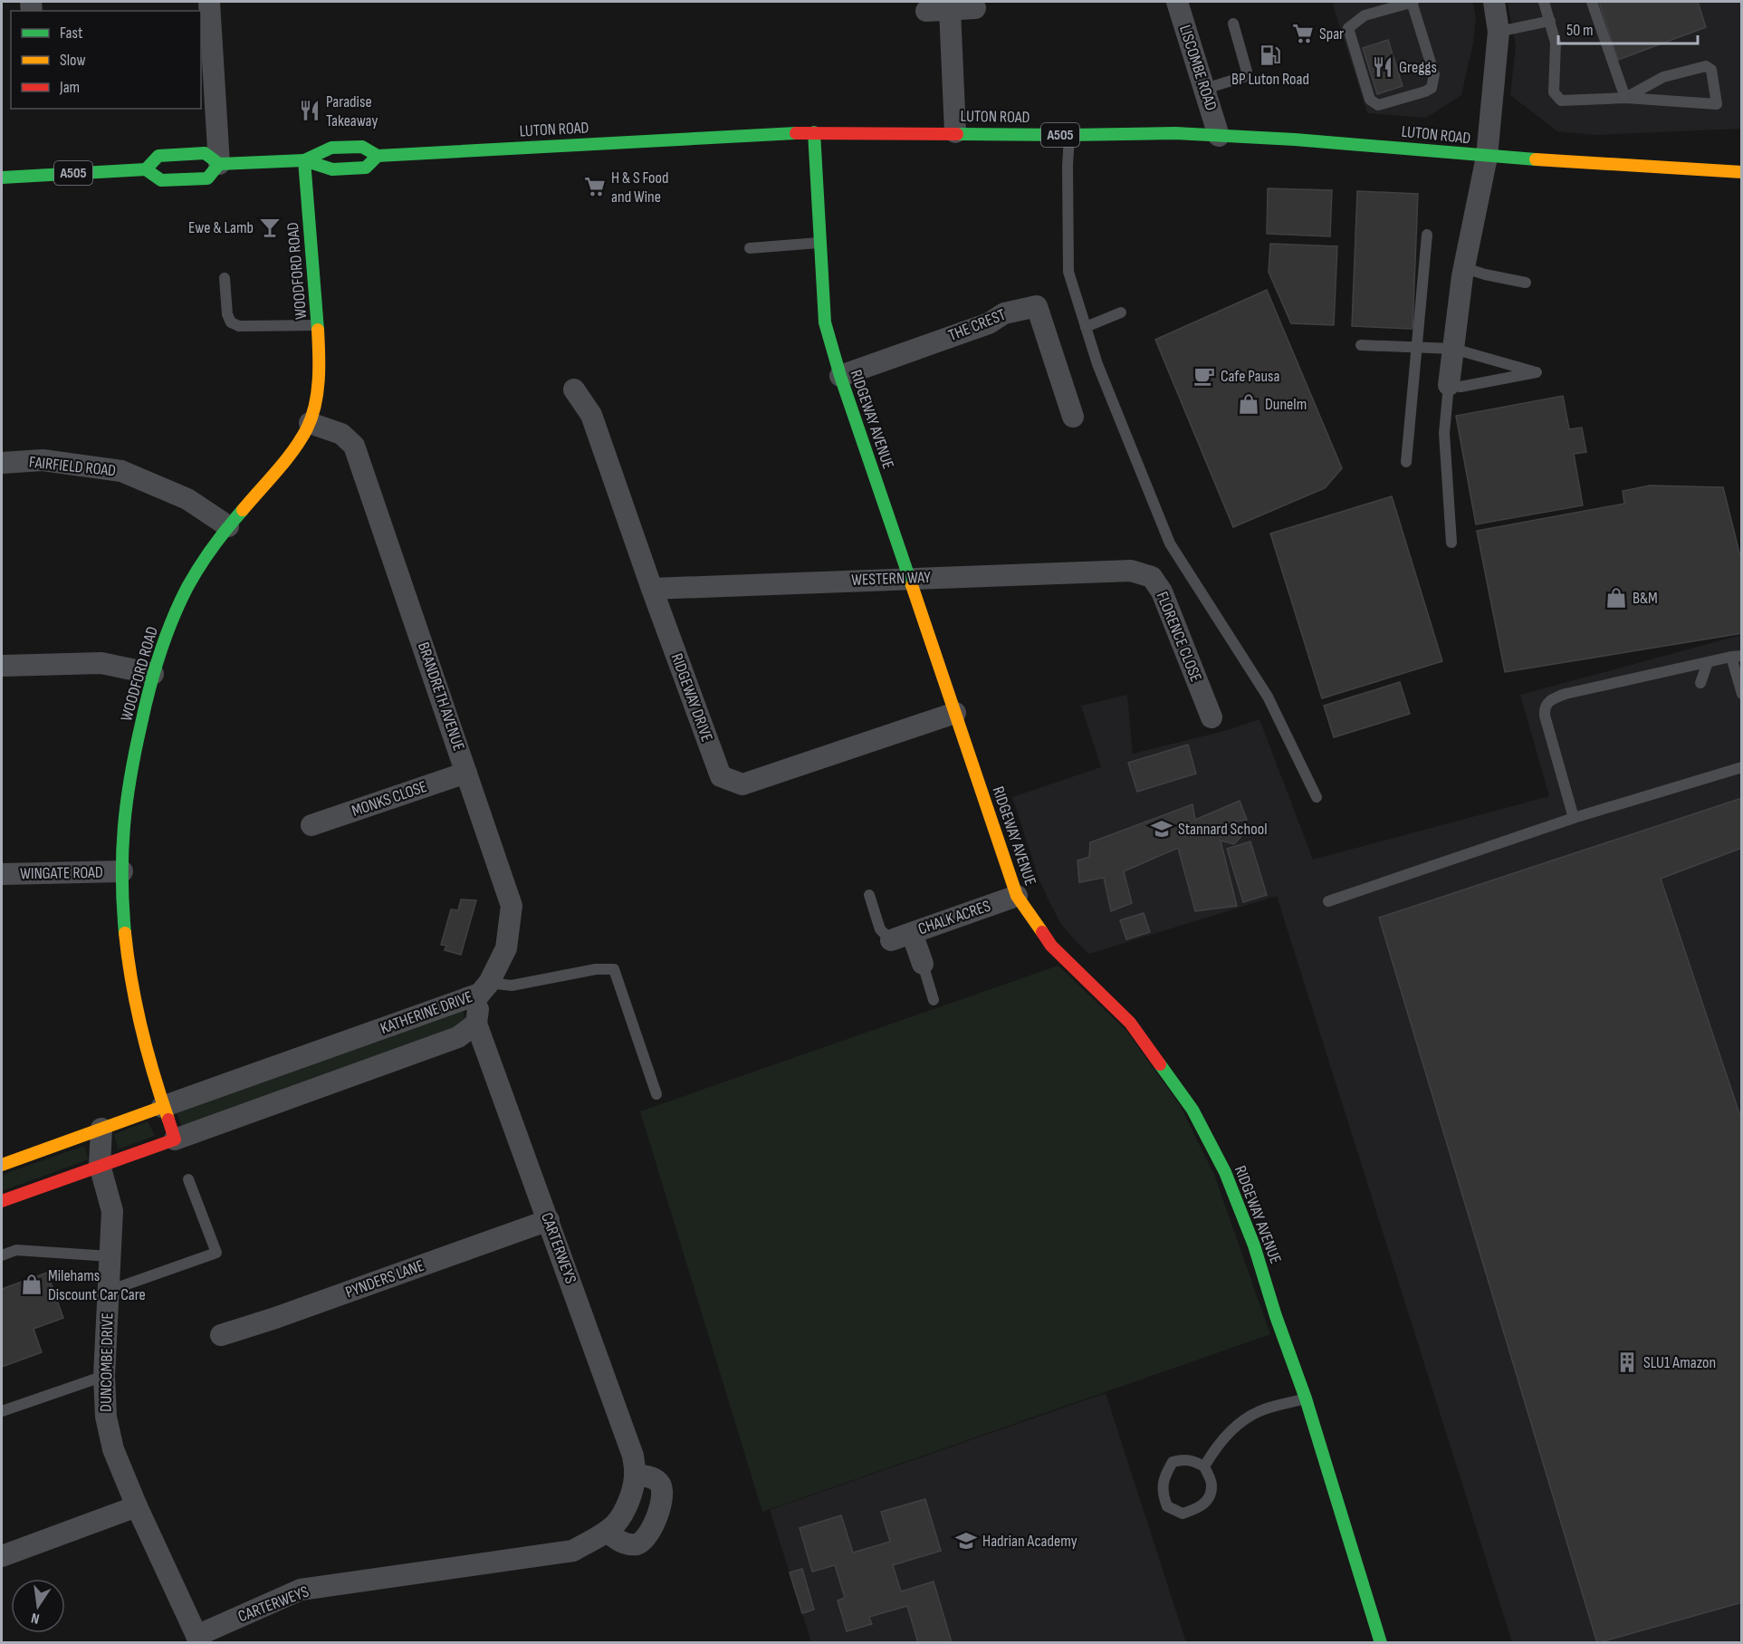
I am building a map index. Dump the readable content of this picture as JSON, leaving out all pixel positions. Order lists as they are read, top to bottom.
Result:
{
  "streets": {
    "street": [
      "LISCOMBE ROAD",
      "LUTON ROAD",
      "A505",
      "WOODFORD ROAD",
      "THE CREST",
      "RIDGEWAY AVENUE",
      "FAIRFIELD ROAD",
      "WESTERN WAY",
      "FLORENCE CLOSE",
      "BRANDRETH AVENUE",
      "RIDGEWAY DRIVE",
      "MONKS CLOSE",
      "WINGATE ROAD",
      "CHALK ACRES",
      "KATHERINE DRIVE",
      "CARTERWEYS",
      "PYNDERS LANE",
      "DUNCOMBE DRIVE"
    ]
  },
  "crossings": [
    ["LISCOMBE ROAD", "LUTON ROAD"],
    ["LUTON ROAD", "WOODFORD ROAD"],
    ["LUTON ROAD", "RIDGEWAY AVENUE"],
    ["WOODFORD ROAD", "FAIRFIELD ROAD"],
    ["WOODFORD ROAD", "BRANDRETH AVENUE"],
    ["WOODFORD ROAD", "WINGATE ROAD"],
    ["WOODFORD ROAD", "KATHERINE DRIVE"],
    ["THE CREST", "RIDGEWAY AVENUE"],
    ["RIDGEWAY AVENUE", "WESTERN WAY"],
    ["RIDGEWAY AVENUE", "RIDGEWAY DRIVE"],
    ["RIDGEWAY AVENUE", "CHALK ACRES"],
    ["WESTERN WAY", "FLORENCE CLOSE"],
    ["WESTERN WAY", "RIDGEWAY DRIVE"],
    ["BRANDRETH AVENUE", "MONKS CLOSE"],
    ["BRANDRETH AVENUE", "KATHERINE DRIVE"],
    ["KATHERINE DRIVE", "CARTERWEYS"],
    ["KATHERINE DRIVE", "DUNCOMBE DRIVE"],
    ["CARTERWEYS", "PYNDERS LANE"],
    ["CARTERWEYS", "DUNCOMBE DRIVE"]
  ],
  "places": {
    "supermarket": ["Spar", "H & S Food and Wine"],
    "fuel station": ["BP Luton Road"],
    "restaurant": ["Greggs", "Paradise Takeaway"],
    "bar": ["Ewe & Lamb"],
    "cafe": ["Cafe Pausa"],
    "shop": ["Dunelm", "B&M", "Milehams Discount Car Care"],
    "school or university": ["Stannard School", "Hadrian Academy"],
    "building": ["SLU1 Amazon"]
  },
  "legend": ["Fast", "Slow", "Jam"],
  "scale_bar": "50 m",
  "north": "bottom"
}
